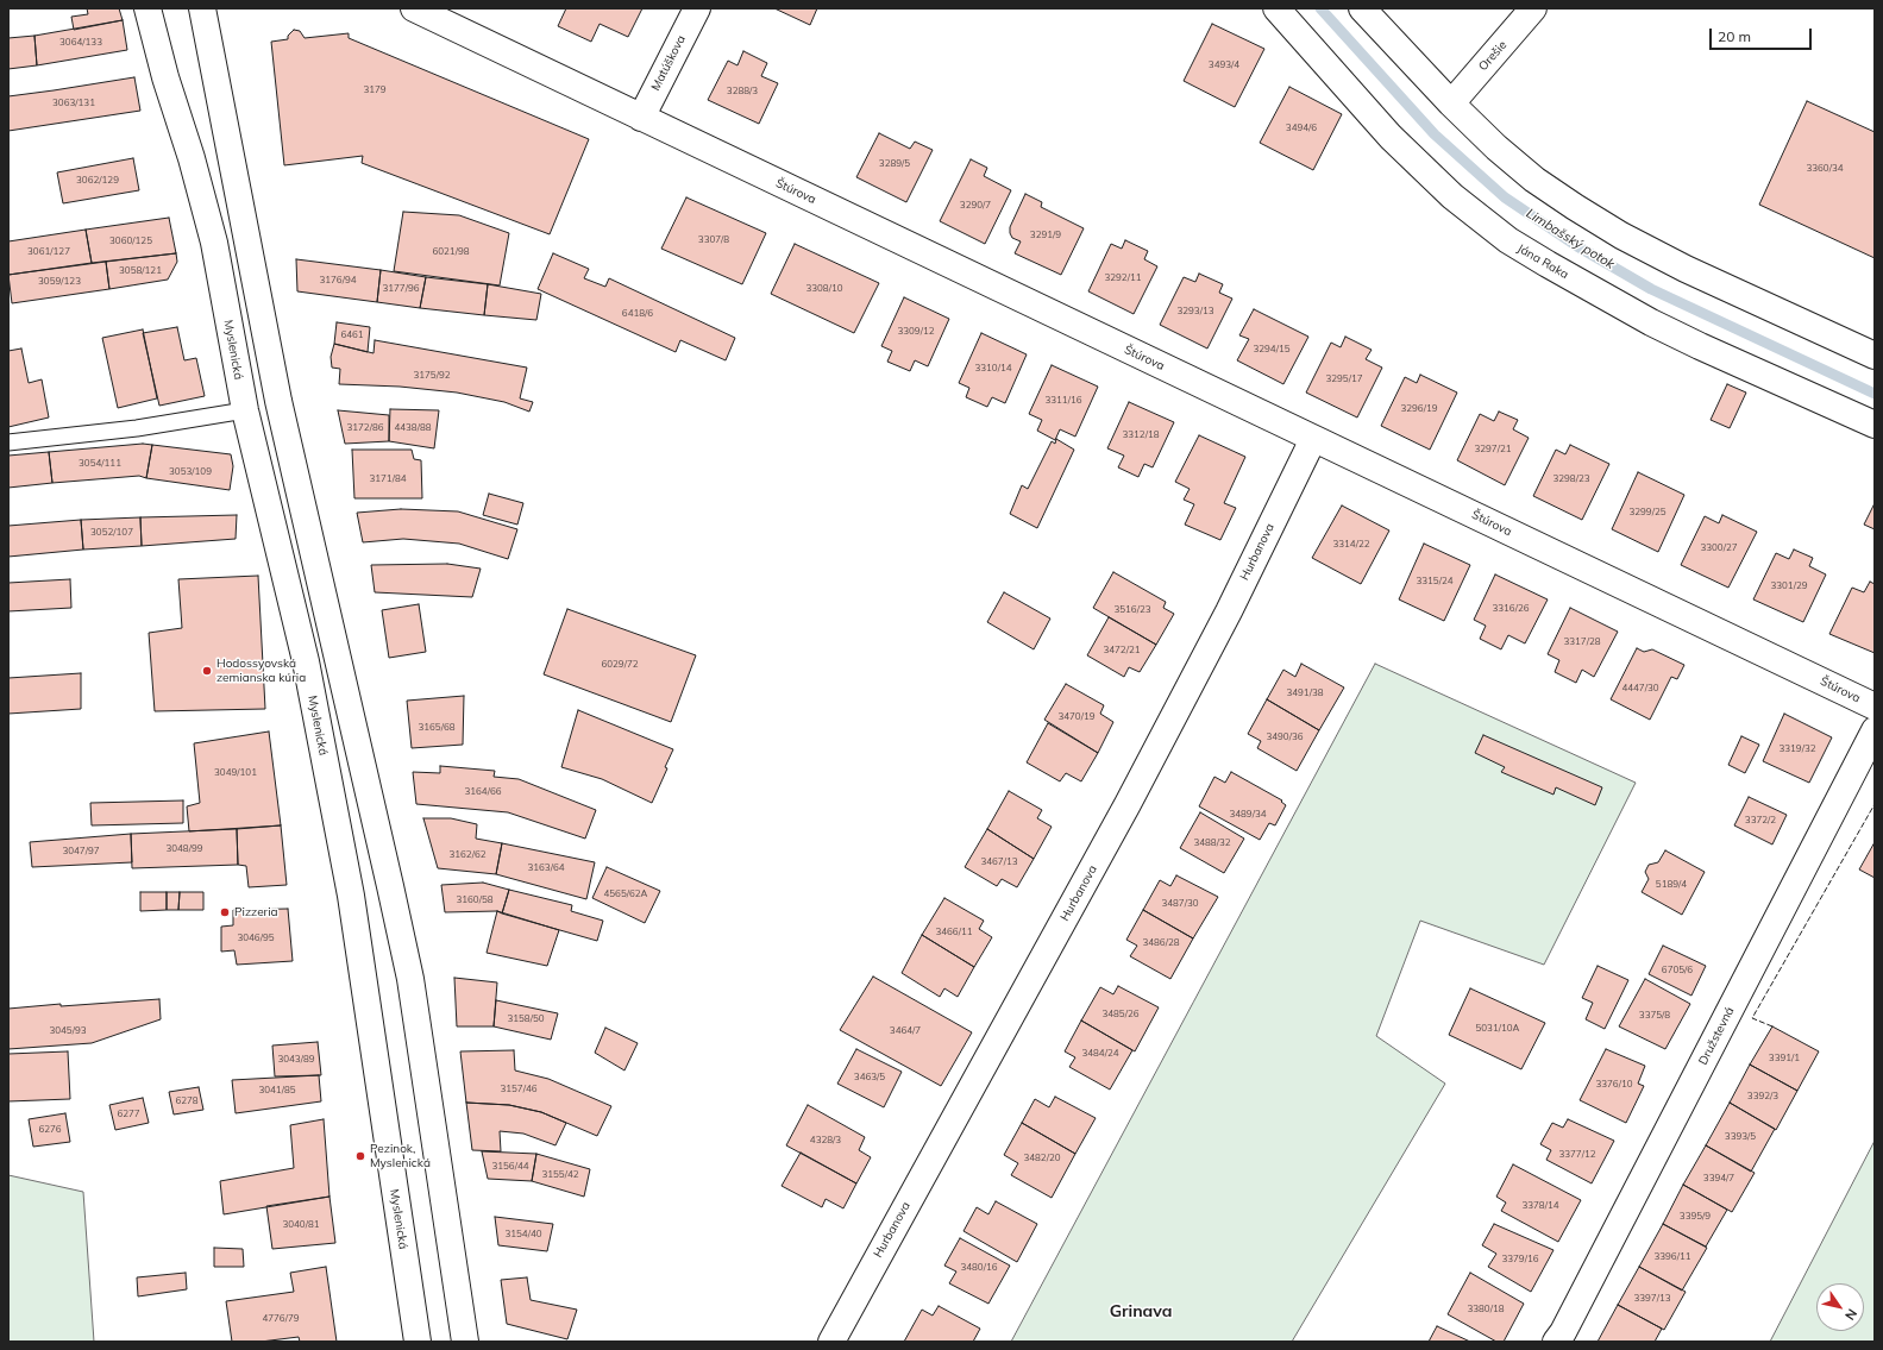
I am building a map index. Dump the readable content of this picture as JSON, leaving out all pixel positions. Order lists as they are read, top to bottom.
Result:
{
  "streets": {
    "street": [
      "Orešie",
      "Matúškova",
      "Štúrova",
      "Jána Raka",
      "Myslenická",
      "Hurbanova",
      "Družstevná"
    ]
  },
  "crossings": [
    ["Matúškova", "Štúrova"],
    ["Štúrova", "Hurbanova"]
  ],
  "districts": ["Grinava"],
  "water": ["Limbašský potok"],
  "places": ["Hodossyovská zemianska kúria", "Pizzeria", "Pezinok, Myslenická"],
  "house_numbers": [
    "3064/133",
    "3493/4",
    "3179",
    "3288/3",
    "3063/131",
    "3494/6",
    "3289/5",
    "3360/34",
    "3062/129",
    "3290/7",
    "3291/9",
    "3307/8",
    "3060/125",
    "3061/127",
    "6021/98",
    "3058/121",
    "3292/11",
    "3176/94",
    "3059/123",
    "3177/96",
    "3308/10",
    "3293/13",
    "6418/6",
    "3309/12",
    "6461",
    "3294/15",
    "3310/14",
    "3175/92",
    "3295/17",
    "3311/16",
    "3296/19",
    "3172/86",
    "4438/88",
    "3312/18",
    "3297/21",
    "3054/111",
    "3053/109",
    "3171/84",
    "3298/23",
    "3299/25",
    "3052/107",
    "3314/22",
    "3300/27",
    "3315/24",
    "3301/29",
    "3316/26",
    "3516/23",
    "3317/28",
    "3472/21",
    "6029/72",
    "4447/30",
    "3491/38",
    "3470/19",
    "3165/68",
    "3490/36",
    "3319/32",
    "3049/101",
    "3164/66",
    "3489/34",
    "3372/2",
    "3488/32",
    "3048/99",
    "3047/97",
    "3162/62",
    "3467/13",
    "3163/64",
    "5189/4",
    "4565/62A",
    "3160/58",
    "3487/30",
    "3466/11",
    "3046/95",
    "3486/28",
    "6705/6",
    "3485/26",
    "3375/8",
    "3158/50",
    "5031/10A",
    "3045/93",
    "3464/7",
    "3484/24",
    "3391/1",
    "3043/89",
    "3463/5",
    "3376/10",
    "3157/46",
    "3041/85",
    "3392/3",
    "6278",
    "6277",
    "6276",
    "3393/5",
    "4328/3",
    "3377/12",
    "3482/20",
    "3156/44",
    "3155/42",
    "3394/7",
    "3378/14",
    "3395/9",
    "3040/81",
    "3154/40",
    "3396/11",
    "3379/16",
    "3480/16",
    "3397/13",
    "3380/18",
    "4776/79"
  ],
  "scale_bar": "20 m",
  "north": "bottom right"
}
